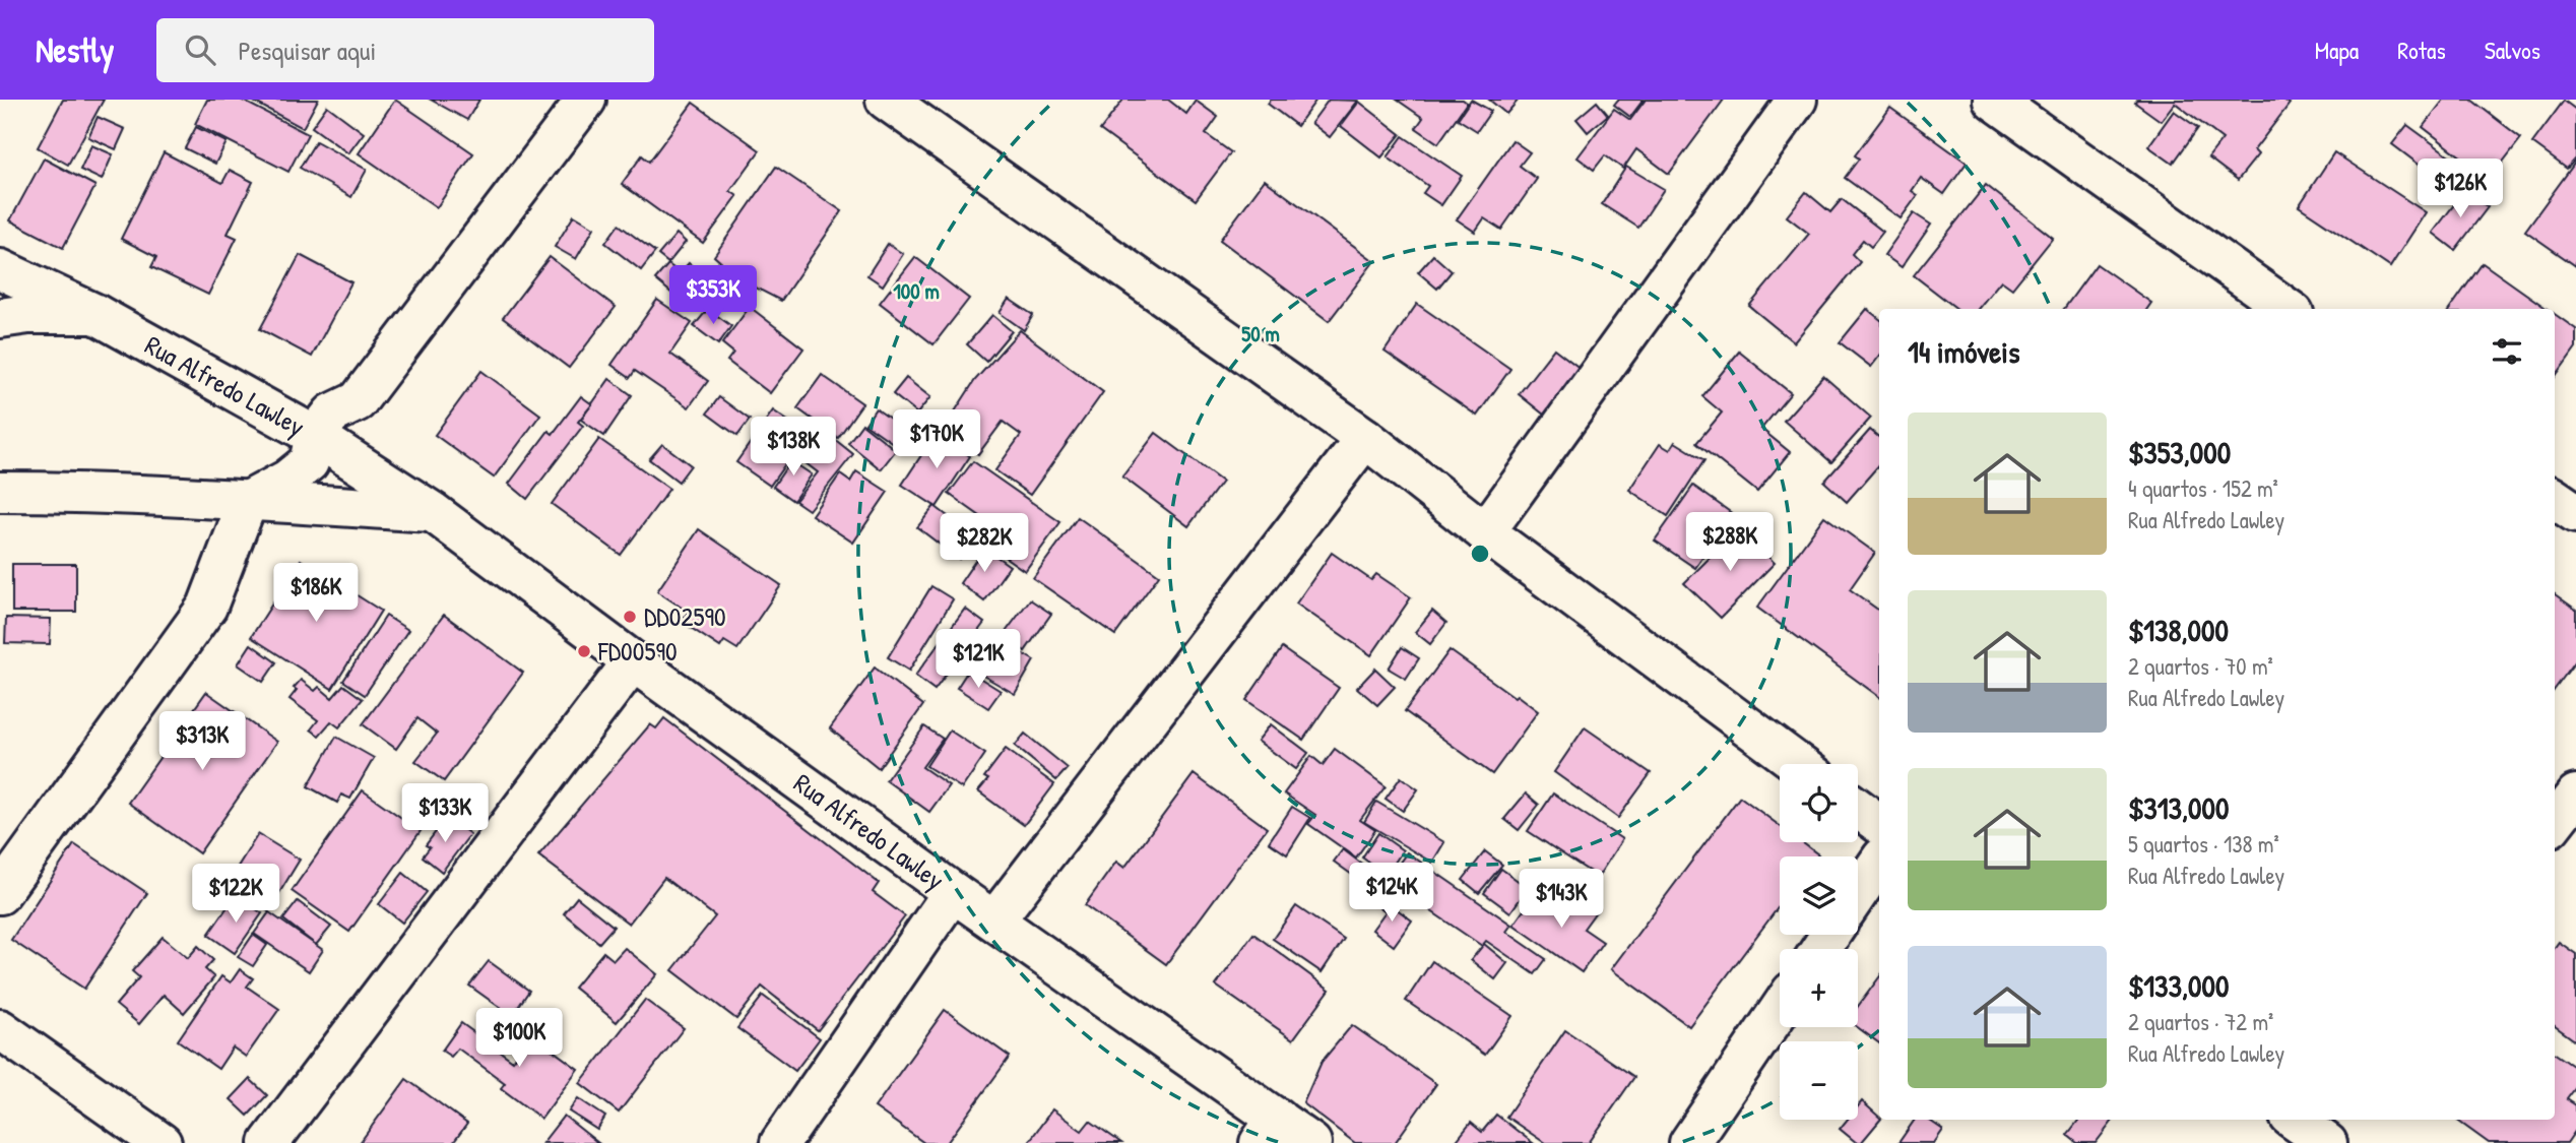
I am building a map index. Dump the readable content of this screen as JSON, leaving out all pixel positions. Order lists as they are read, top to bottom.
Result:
{
  "streets": {
    "street": ["Rua Alfredo Lawley"]
  },
  "places": ["DD02590", "FD00590"],
  "page": {
    "header": "Nestly",
    "search": "Pesquisar aqui",
    "nav": ["Mapa", "Rotas", "Salvos"],
    "price": [
      "$126K",
      "$353K",
      "$170K",
      "$138K",
      "$288K",
      "$282K",
      "$186K",
      "$121K",
      "$313K",
      "$133K",
      "$124K",
      "$122K",
      "$143K",
      "$100K"
    ],
    "heading": "14 imóveis",
    "list": [
      {
        "name": "$353,000",
        "note": "4 quartos · 152 m² · Rua Alfredo Lawley"
      },
      {
        "name": "$138,000",
        "note": "2 quartos · 70 m² · Rua Alfredo Lawley"
      },
      {
        "name": "$313,000",
        "note": "5 quartos · 138 m² · Rua Alfredo Lawley"
      },
      {
        "name": "$133,000",
        "note": "2 quartos · 72 m² · Rua Alfredo Lawley"
      }
    ],
    "map_buttons": ["+", "−"]
  },
  "rings": ["100 m", "50 m"]
}
